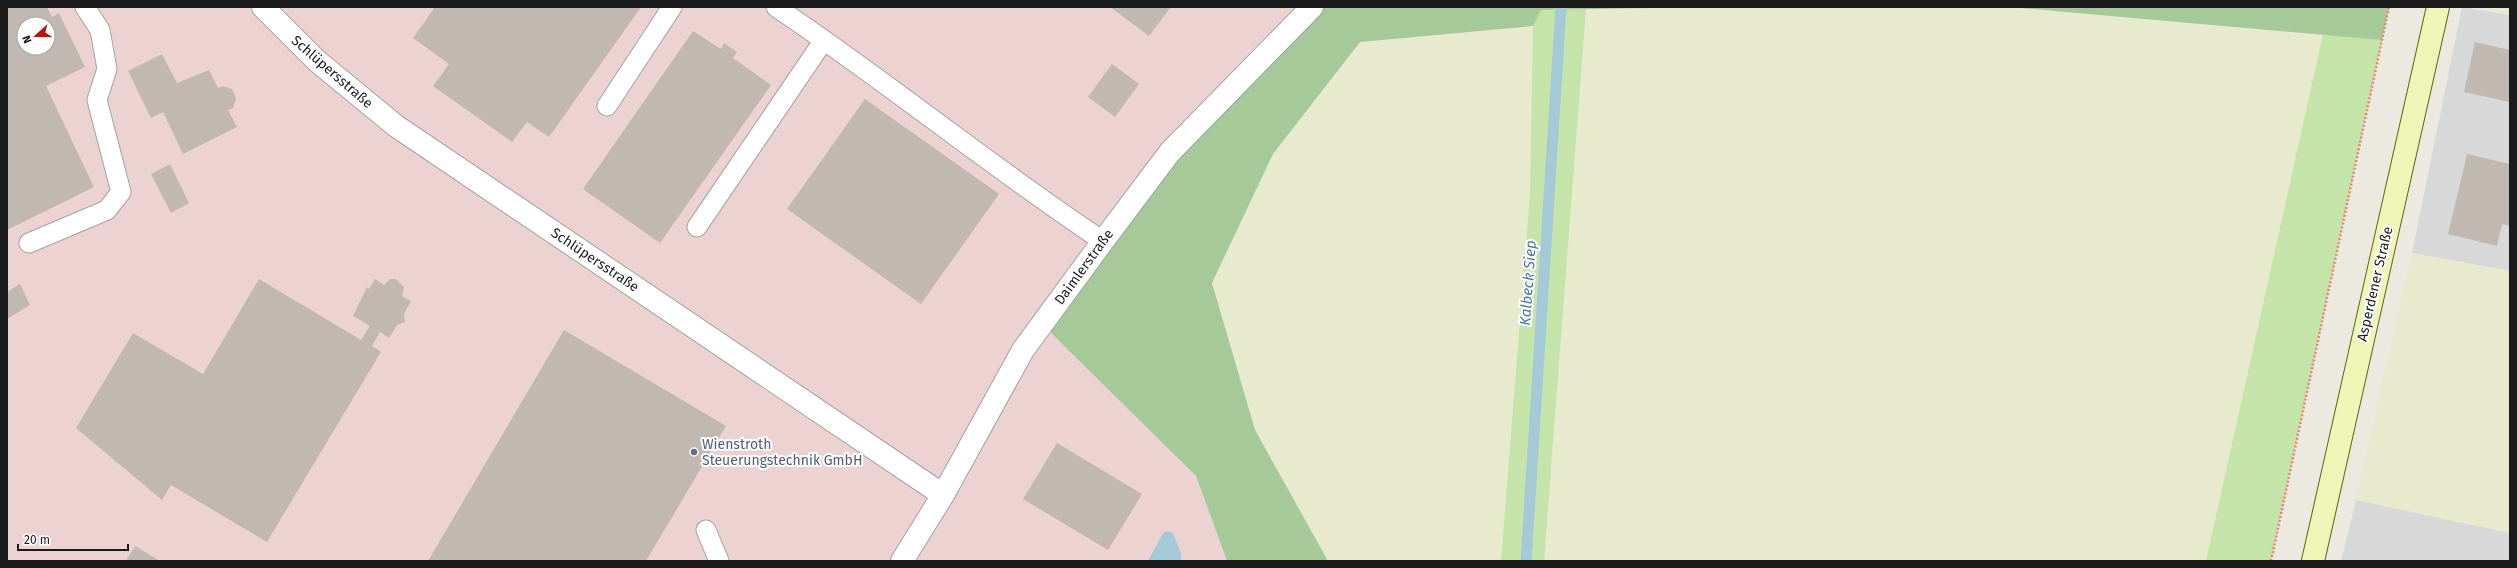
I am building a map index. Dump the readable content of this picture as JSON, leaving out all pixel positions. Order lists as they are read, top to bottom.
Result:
{
  "streets": {
    "main road": ["Asperdener Straße"],
    "street": ["Schlüpersstraße", "Daimlerstraße"]
  },
  "crossings": [
    ["Schlüpersstraße", "Daimlerstraße"]
  ],
  "water": ["Kalbeck Siep"],
  "places": ["Wienstroth Steuerungstechnik GmbH"],
  "scale_bar": "20 m",
  "north": "left"
}
